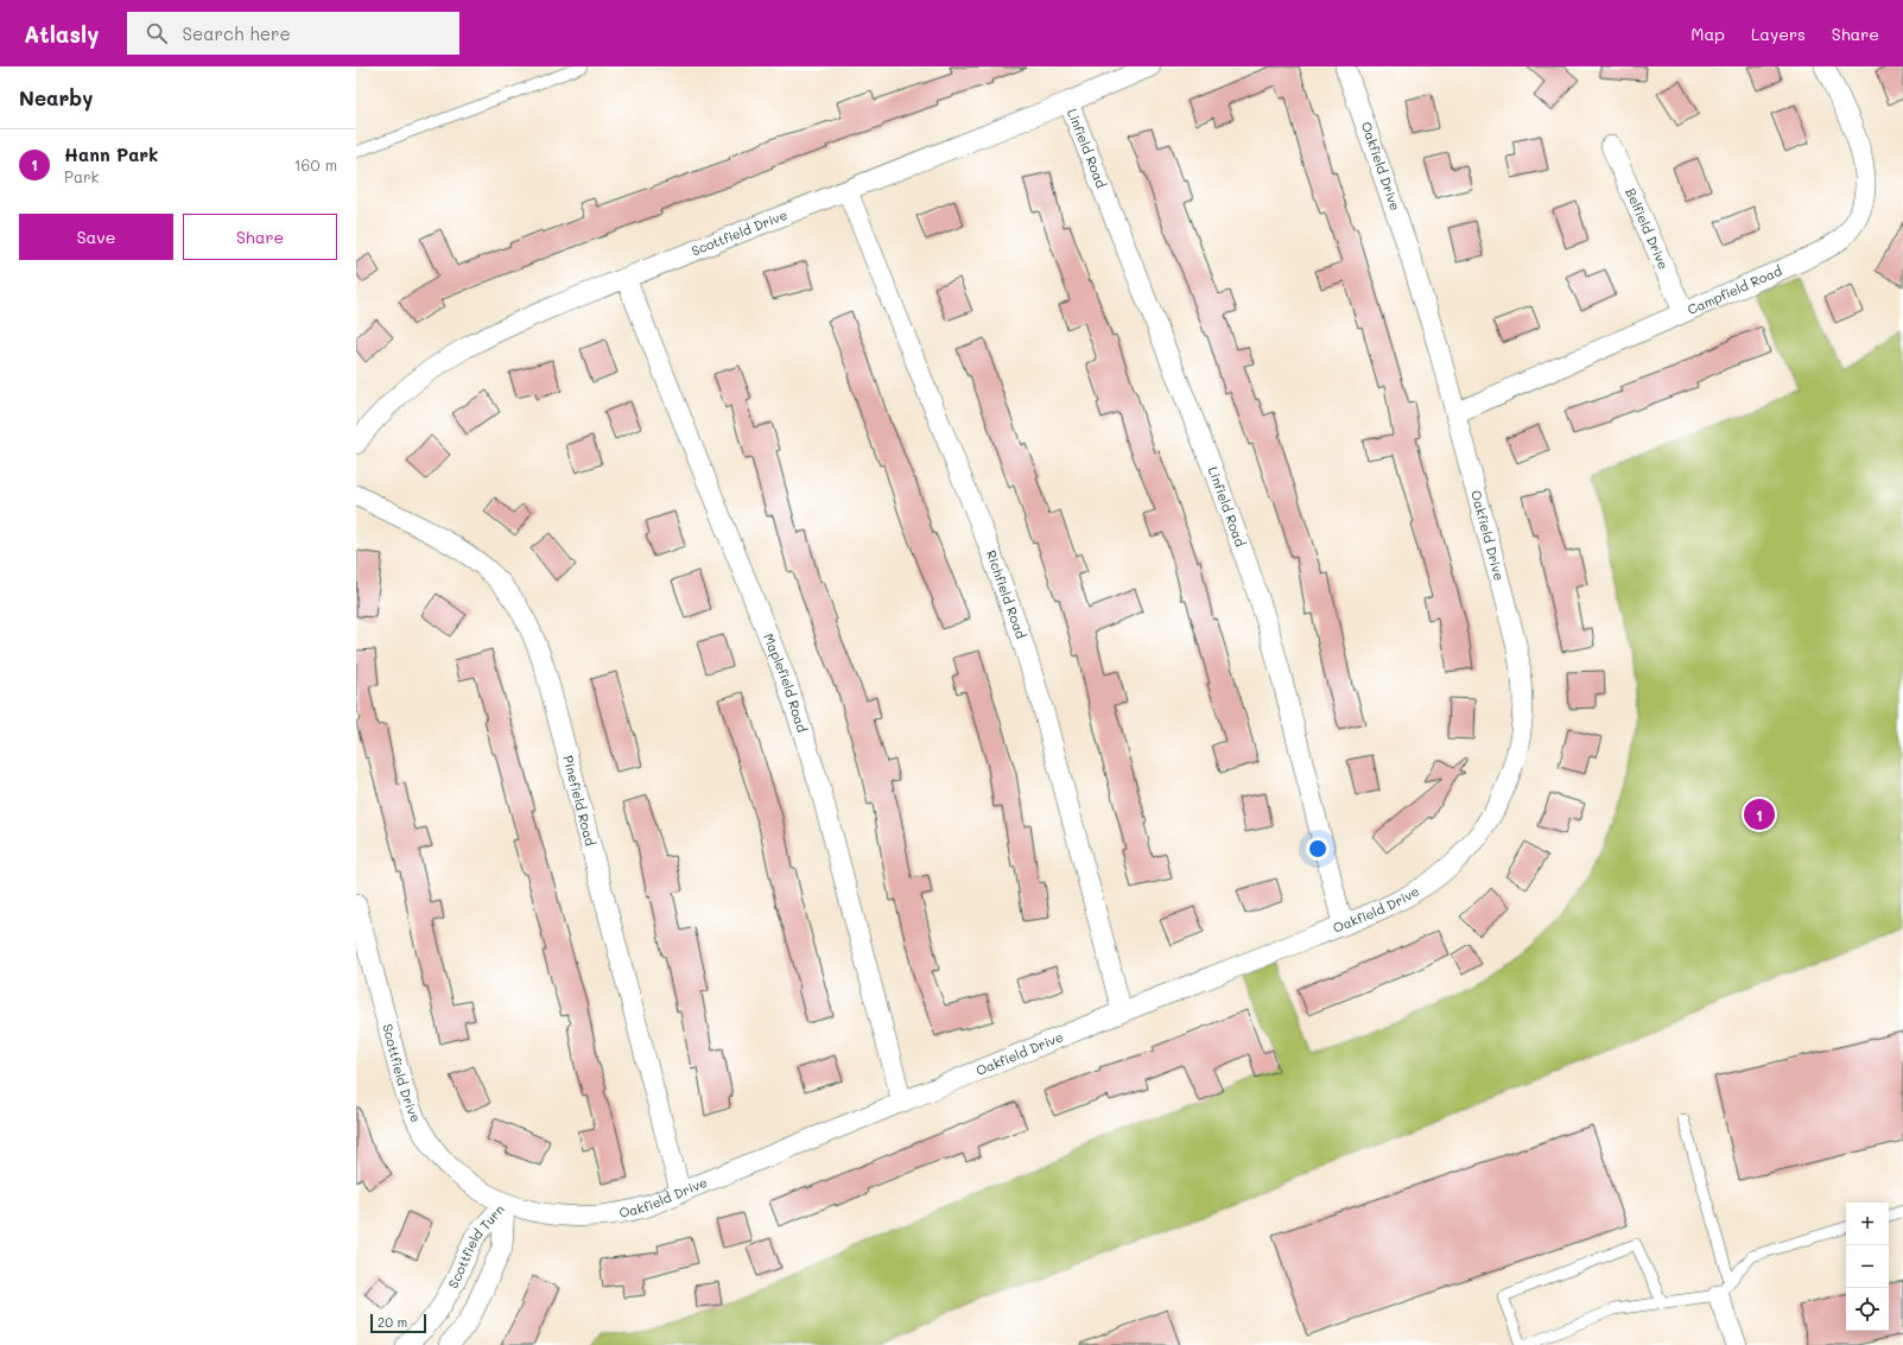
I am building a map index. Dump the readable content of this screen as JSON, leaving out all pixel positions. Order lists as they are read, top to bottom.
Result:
{
  "streets": {
    "street": [
      "Linfield Road",
      "Oakfield Drive",
      "Belfield Drive",
      "Scottfield Drive",
      "Campfield Road",
      "Richfield Road",
      "Maplefield Road",
      "Pinefield Road",
      "Scottfield Turn"
    ]
  },
  "crossings": [
    ["Linfield Road", "Oakfield Drive"],
    ["Linfield Road", "Scottfield Drive"],
    ["Oakfield Drive", "Scottfield Drive"],
    ["Oakfield Drive", "Campfield Road"],
    ["Oakfield Drive", "Richfield Road"],
    ["Oakfield Drive", "Maplefield Road"],
    ["Oakfield Drive", "Pinefield Road"],
    ["Oakfield Drive", "Scottfield Turn"],
    ["Belfield Drive", "Campfield Road"],
    ["Scottfield Drive", "Richfield Road"],
    ["Scottfield Drive", "Maplefield Road"],
    ["Scottfield Drive", "Scottfield Turn"]
  ],
  "scale_bar": "20 m",
  "page": {
    "header": "Atlasly",
    "search": "Search here",
    "nav": ["Map", "Layers", "Share"],
    "heading": "Nearby",
    "list": [
      {
        "mark": "1",
        "name": "Hann Park",
        "note": "Park",
        "value": "160 m"
      }
    ],
    "buttons": ["Save", "Share"],
    "pins": "1",
    "map_buttons": ["+", "−"],
    "scale": "20 m"
  }
}
